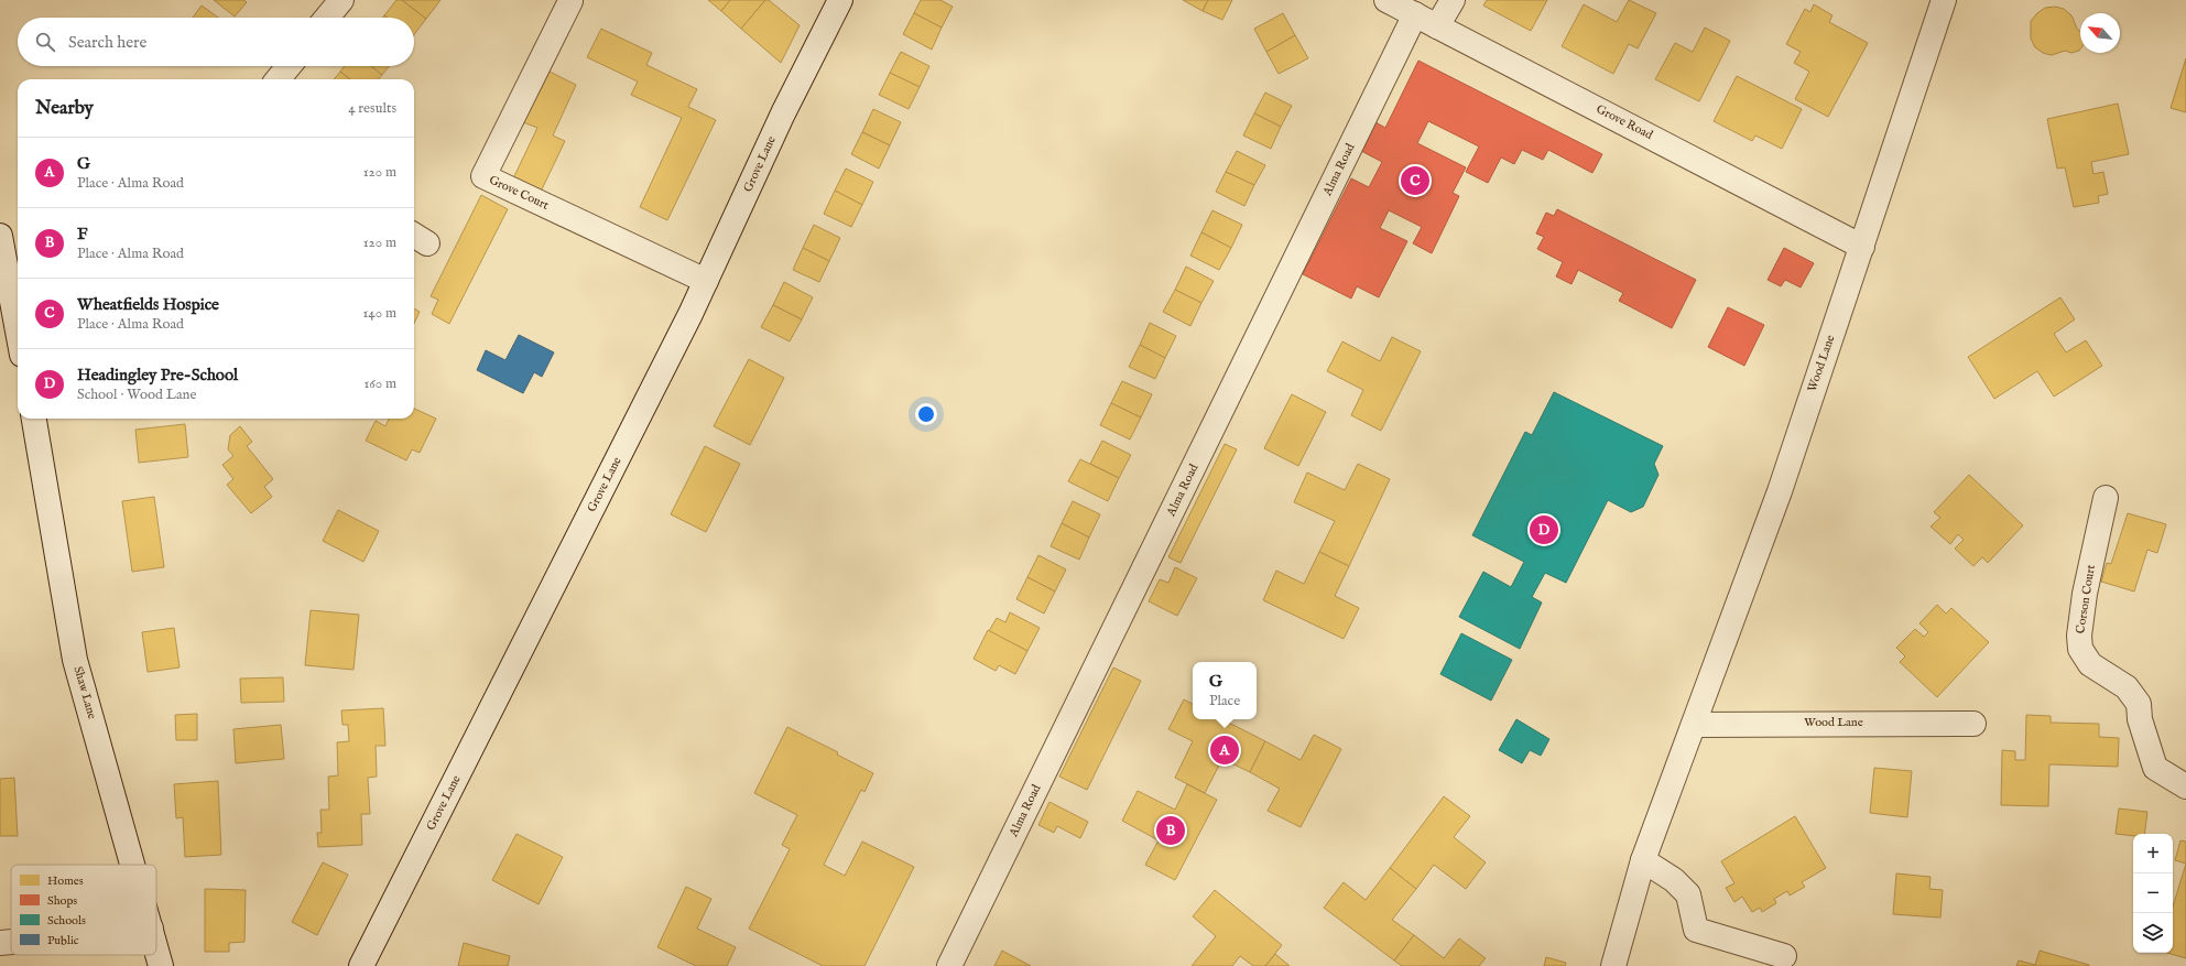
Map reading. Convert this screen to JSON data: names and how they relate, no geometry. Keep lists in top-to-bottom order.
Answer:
{
  "streets": {
    "street": [
      "Grove Road",
      "Grove Lane",
      "Alma Road",
      "Grove Court",
      "Wood Lane",
      "Corson Court",
      "Shaw Lane"
    ]
  },
  "crossings": [
    ["Grove Road", "Alma Road"],
    ["Grove Road", "Wood Lane"],
    ["Grove Lane", "Grove Court"]
  ],
  "legend": [
    "Homes",
    "Shops",
    "Schools",
    "Public"
  ],
  "north": "top left",
  "page": {
    "search": "Search here",
    "heading": ["Nearby", "4 results"],
    "list": [
      {
        "mark": "A",
        "name": "G",
        "note": "Place · Alma Road",
        "value": "120 m"
      },
      {
        "mark": "B",
        "name": "F",
        "note": "Place · Alma Road",
        "value": "120 m"
      },
      {
        "mark": "C",
        "name": "Wheatfields Hospice",
        "note": "Place · Alma Road",
        "value": "140 m"
      },
      {
        "mark": "D",
        "name": "Headingley Pre-School",
        "note": "School · Wood Lane",
        "value": "160 m"
      }
    ],
    "pins": [
      "C",
      "D",
      "A",
      "B"
    ],
    "popup": ["G", "Place"],
    "map_buttons": ["+", "−"]
  }
}
